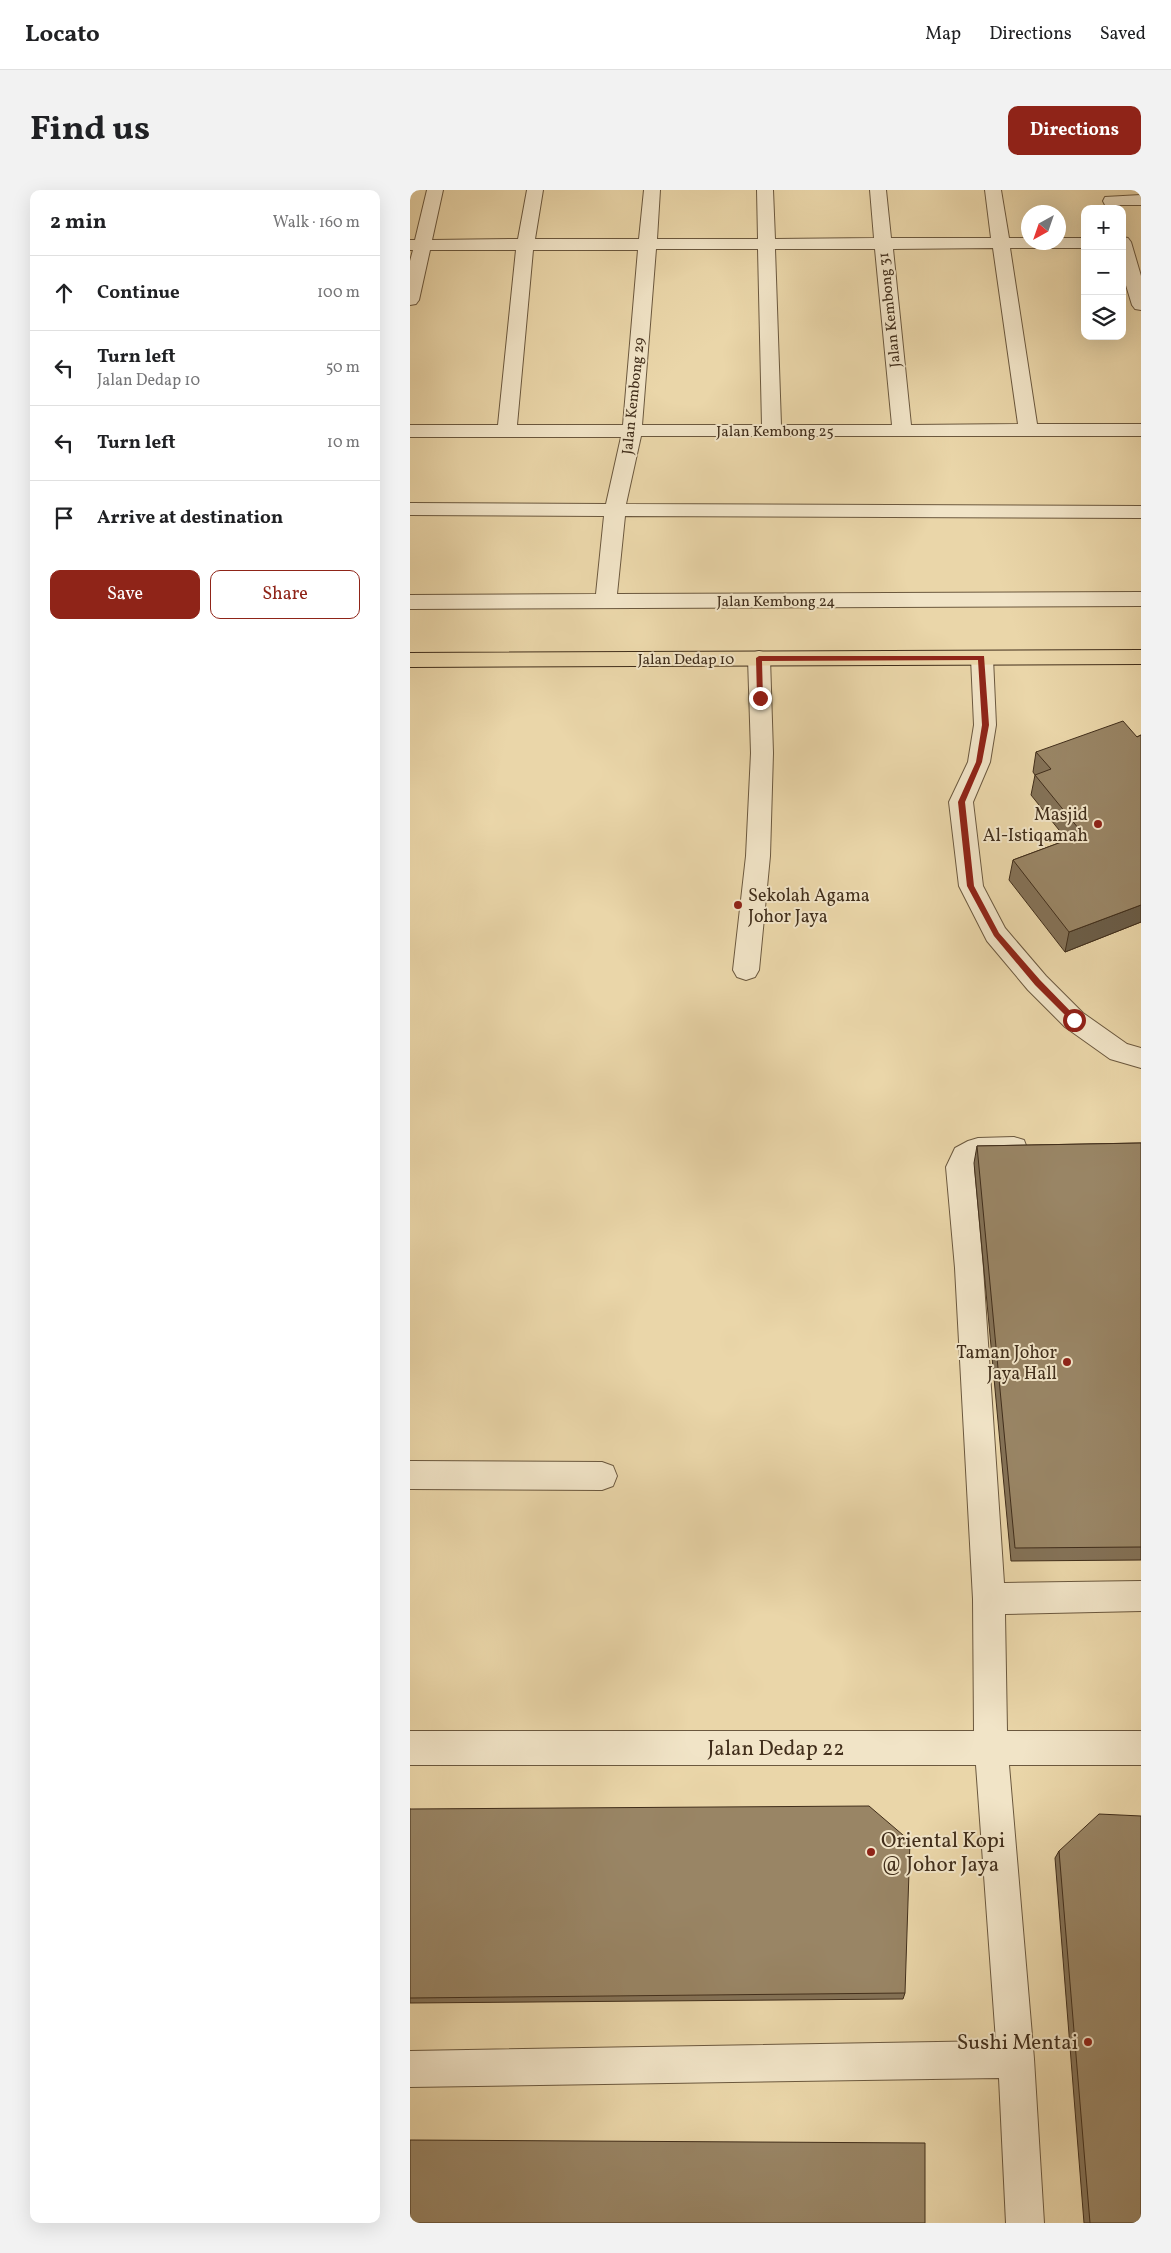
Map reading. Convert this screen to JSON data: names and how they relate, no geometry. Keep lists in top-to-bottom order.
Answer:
{
  "streets": {
    "main road": ["Jalan Dedap 10"],
    "street": [
      "Jalan Kembong 31",
      "Jalan Kembong 29",
      "Jalan Kembong 25",
      "Jalan Kembong 24",
      "Jalan Dedap 22"
    ]
  },
  "crossings": [
    ["Jalan Kembong 31", "Jalan Kembong 25"],
    ["Jalan Kembong 29", "Jalan Kembong 25"],
    ["Jalan Kembong 29", "Jalan Kembong 24"]
  ],
  "places": [
    "Masjid Al-Istiqamah",
    "Sekolah Agama Johor Jaya",
    "Taman Johor Jaya Hall",
    "Oriental Kopi @ Johor Jaya",
    "Sushi Mentai"
  ],
  "north": "bottom left",
  "page": {
    "header": "Locato",
    "nav": ["Map", "Directions", "Saved"],
    "title": "Find us",
    "buttons": [
      "Directions",
      ["Save", "Share"]
    ],
    "heading": ["2 min", "Walk · 160 m"],
    "map_buttons": ["+", "−"],
    "list": [
      ["Continue", "100 m"],
      ["Turn left", "Jalan Dedap 10", "50 m"],
      ["Turn left", "10 m"],
      "Arrive at destination"
    ]
  }
}
